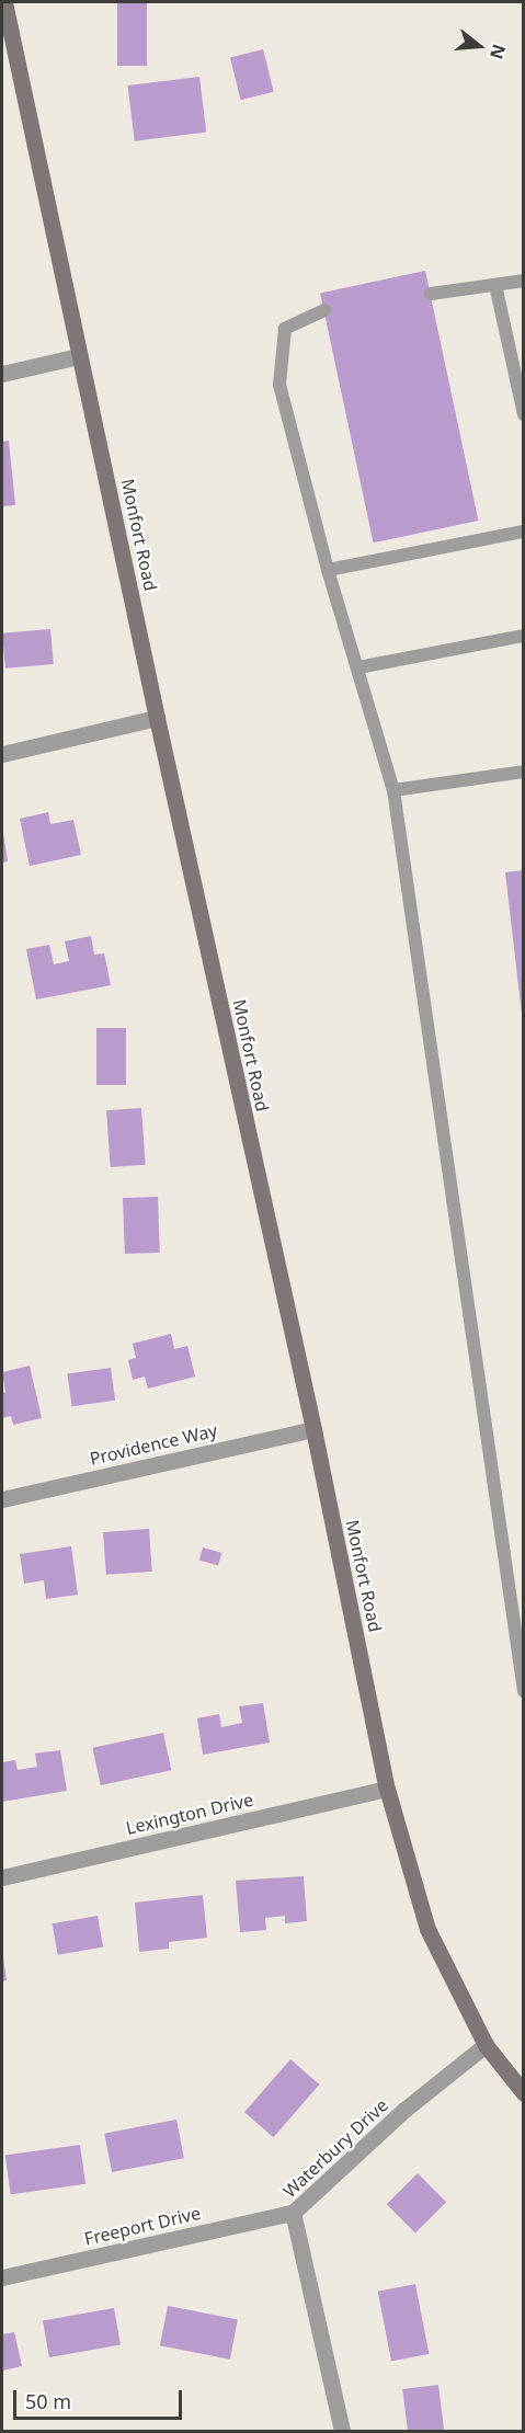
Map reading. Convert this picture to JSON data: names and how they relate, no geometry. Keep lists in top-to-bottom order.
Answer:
{
  "streets": {
    "street": [
      "Monfort Road",
      "Providence Way",
      "Lexington Drive",
      "Waterbury Drive",
      "Freeport Drive"
    ]
  },
  "crossings": [
    ["Monfort Road", "Providence Way"],
    ["Monfort Road", "Lexington Drive"],
    ["Monfort Road", "Waterbury Drive"],
    ["Waterbury Drive", "Freeport Drive"]
  ],
  "scale_bar": "50 m",
  "north": "right"
}
